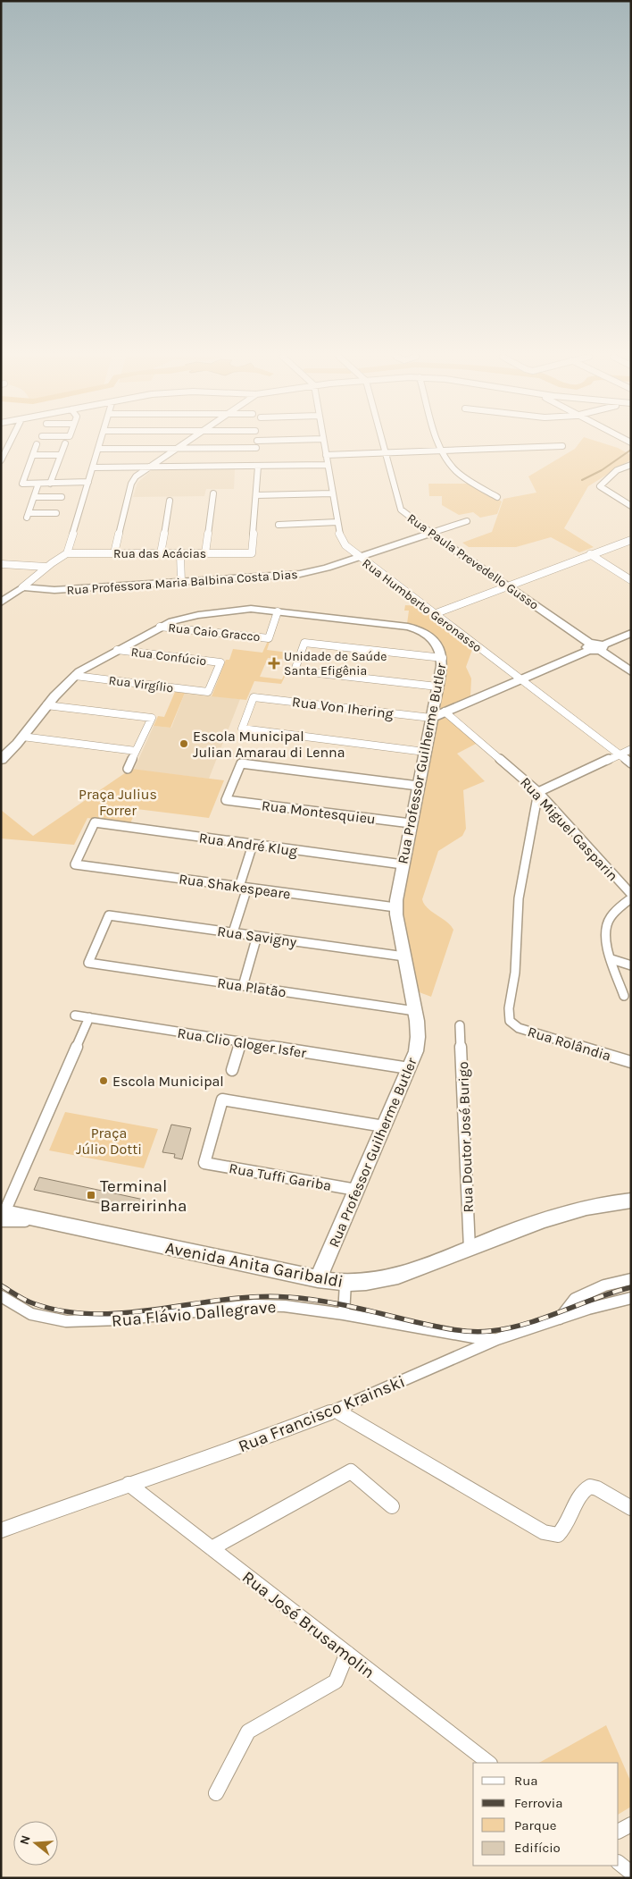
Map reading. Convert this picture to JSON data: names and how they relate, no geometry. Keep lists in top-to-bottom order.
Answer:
{
  "streets": {
    "main road": [
      "Rua Paula Prevedello Gusso",
      "Rua Professora Maria Balbina Costa Dias",
      "Rua Professor Guilherme Butler",
      "Avenida Anita Garibaldi"
    ],
    "street": [
      "Rua das Acácias",
      "Rua Humberto Geronasso",
      "Rua Caio Gracco",
      "Rua Confúcio",
      "Rua Virgílio",
      "Rua Von Ihering",
      "Rua Montesquieu",
      "Rua Miguel Gasparin",
      "Rua André Klug",
      "Rua Shakespeare",
      "Rua Savigny",
      "Rua Platão",
      "Rua Clio Gloger Isfer",
      "Rua Rolândia",
      "Rua Doutor José Burigo",
      "Rua Tuffi Gariba",
      "Rua Flávio Dallegrave",
      "Rua Francisco Krainski",
      "Rua José Brusamolin"
    ]
  },
  "crossings": [
    ["Rua Paula Prevedello Gusso", "Rua Professora Maria Balbina Costa Dias"],
    ["Rua Professora Maria Balbina Costa Dias", "Rua Humberto Geronasso"],
    ["Rua Caio Gracco", "Rua Professor Guilherme Butler"],
    ["Rua Confúcio", "Rua Virgílio"],
    ["Rua Confúcio", "Rua Professor Guilherme Butler"],
    ["Rua Virgílio", "Rua Professor Guilherme Butler"],
    ["Rua Von Ihering", "Rua Professor Guilherme Butler"],
    ["Rua Professor Guilherme Butler", "Rua Montesquieu"],
    ["Rua Professor Guilherme Butler", "Rua André Klug"],
    ["Rua Professor Guilherme Butler", "Rua Shakespeare"],
    ["Rua Professor Guilherme Butler", "Rua Savigny"],
    ["Rua Professor Guilherme Butler", "Rua Platão"],
    ["Rua Professor Guilherme Butler", "Rua Clio Gloger Isfer"],
    ["Rua Professor Guilherme Butler", "Rua Tuffi Gariba"],
    ["Rua Professor Guilherme Butler", "Avenida Anita Garibaldi"],
    ["Rua Miguel Gasparin", "Rua Rolândia"],
    ["Rua André Klug", "Rua Shakespeare"],
    ["Rua Savigny", "Rua Platão"],
    ["Rua Doutor José Burigo", "Avenida Anita Garibaldi"],
    ["Rua Flávio Dallegrave", "Rua Francisco Krainski"],
    ["Rua Francisco Krainski", "Rua José Brusamolin"]
  ],
  "parks": ["Praça Julius Forrer", "Praça Júlio Dotti"],
  "places": {
    "health": ["Unidade de Saúde Santa Efigênia"],
    "other": ["Escola Municipal Julian Amarau di Lenna", "Escola Municipal"],
    "transit": ["Terminal Barreirinha"]
  },
  "legend": [
    "Rua",
    "Ferrovia",
    "Parque",
    "Edifício"
  ],
  "north": "left"
}
